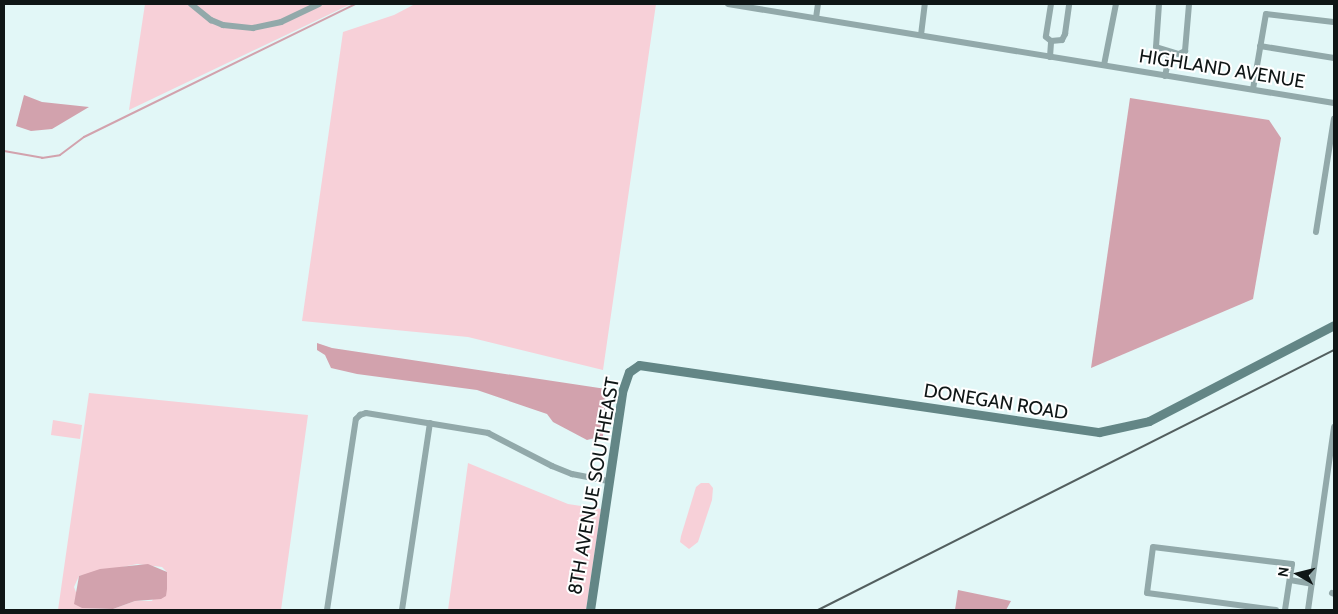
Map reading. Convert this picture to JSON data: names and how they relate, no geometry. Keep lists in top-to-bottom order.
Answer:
{
  "streets": {
    "street": ["HIGHLAND AVENUE", "DONEGAN ROAD", "8TH AVENUE SOUTHEAST"]
  },
  "crossings": [
    ["DONEGAN ROAD", "8TH AVENUE SOUTHEAST"]
  ],
  "north": "left"
}
